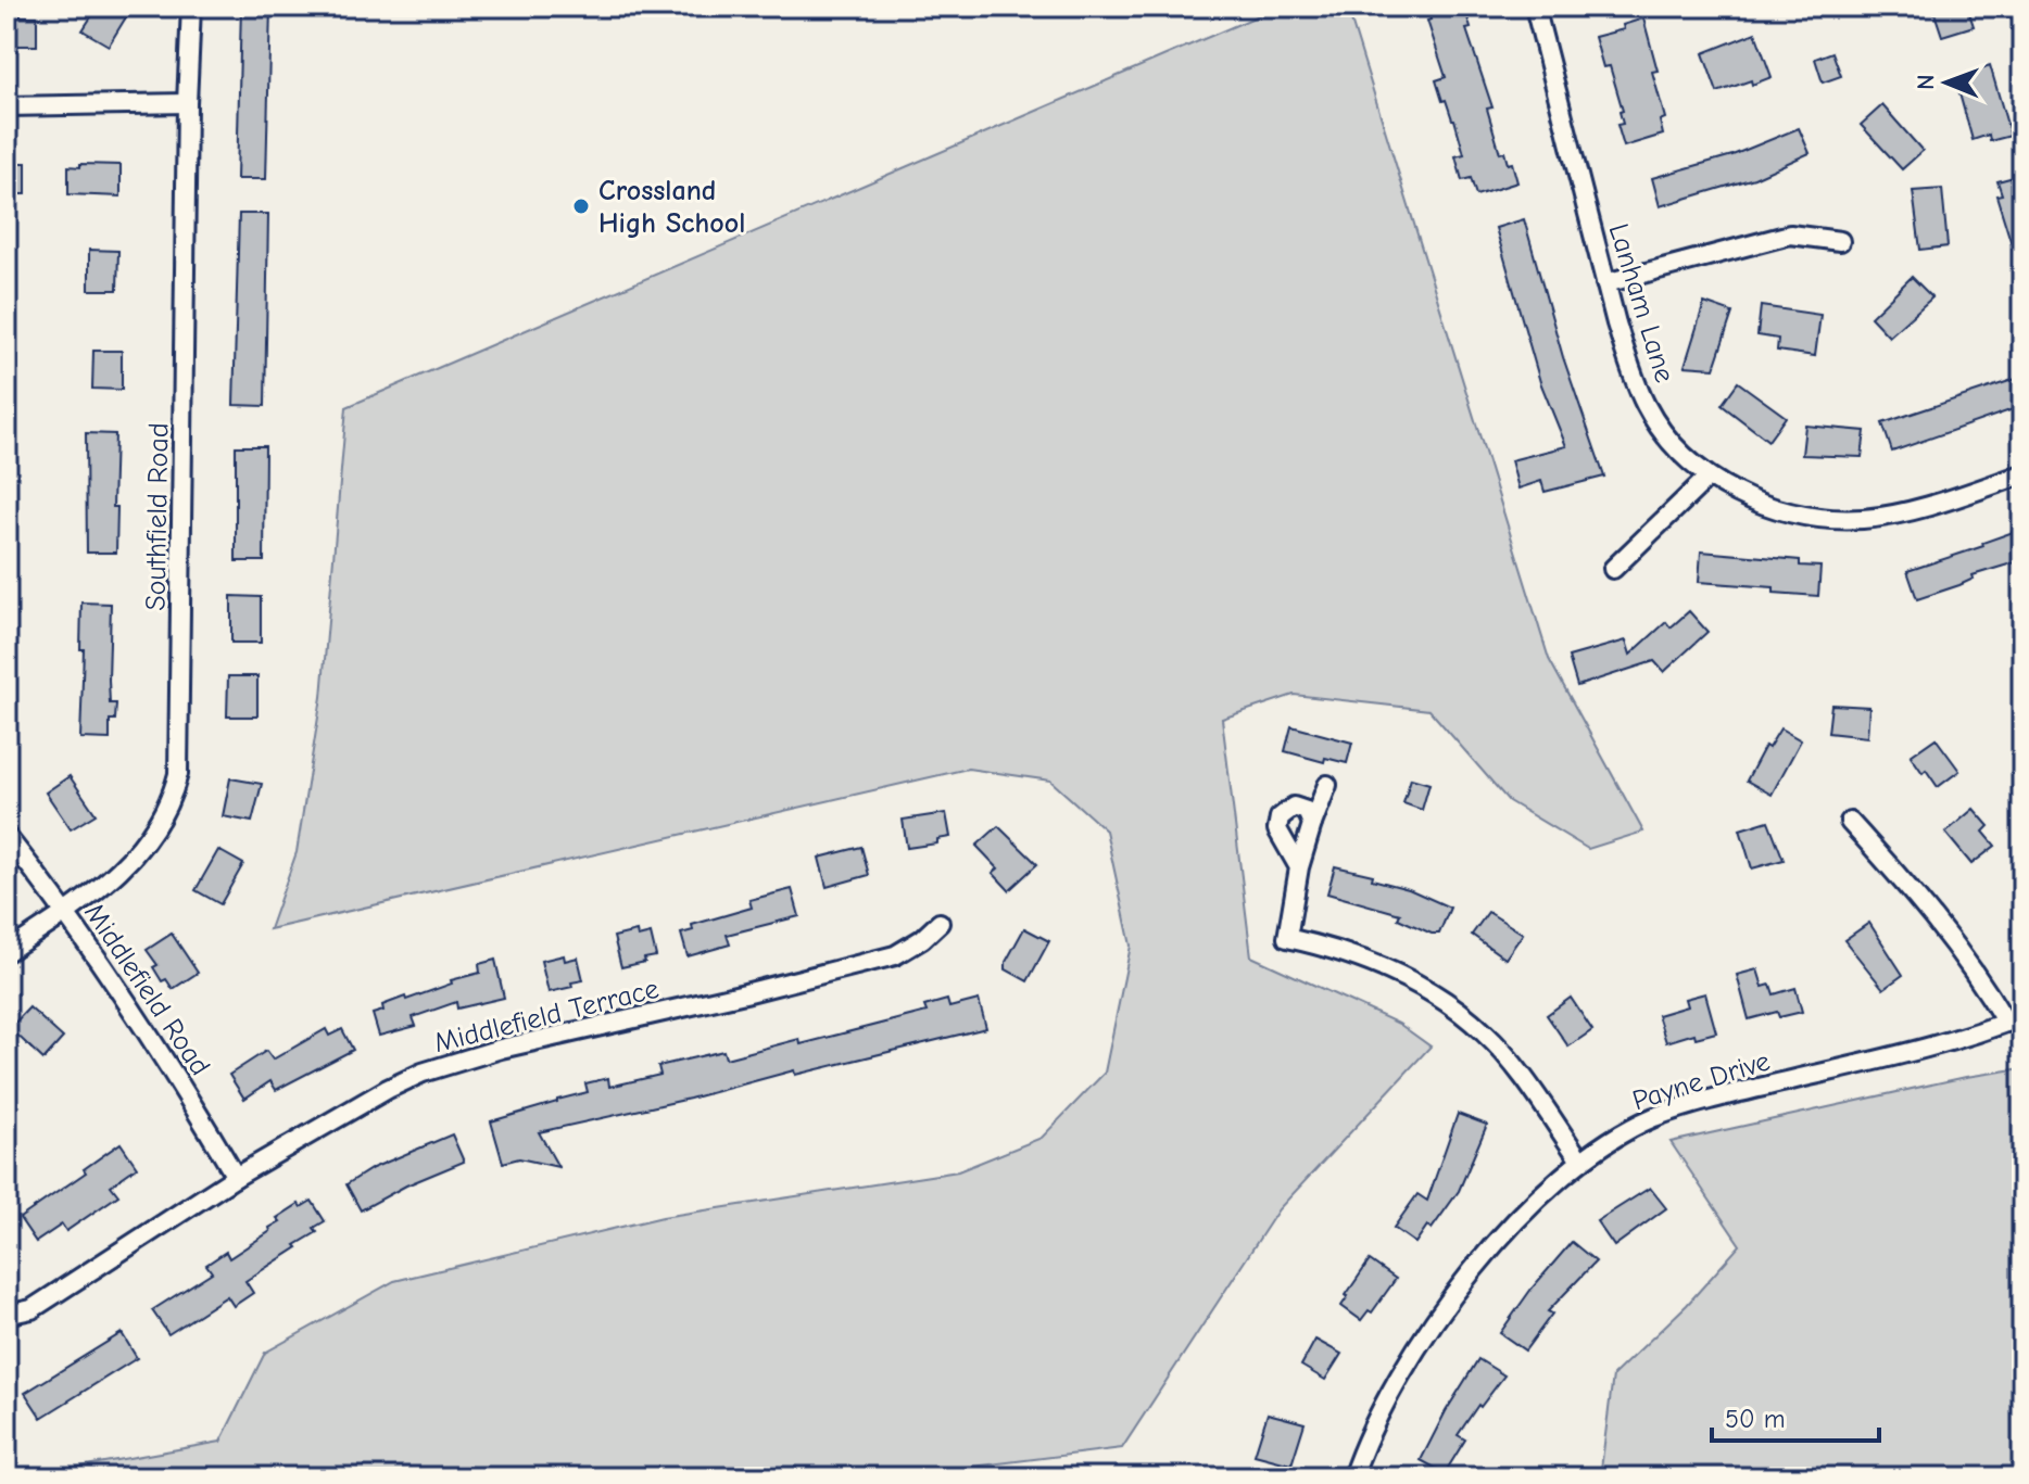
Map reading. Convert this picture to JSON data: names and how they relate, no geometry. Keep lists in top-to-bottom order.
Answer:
{
  "streets": {
    "street": [
      "Lanham Lane",
      "Southfield Road",
      "Middlefield Road",
      "Middlefield Terrace",
      "Payne Drive"
    ]
  },
  "crossings": [
    ["Southfield Road", "Middlefield Road"],
    ["Middlefield Road", "Middlefield Terrace"]
  ],
  "places": ["Crossland High School"],
  "scale_bar": "50 m",
  "north": "left"
}
